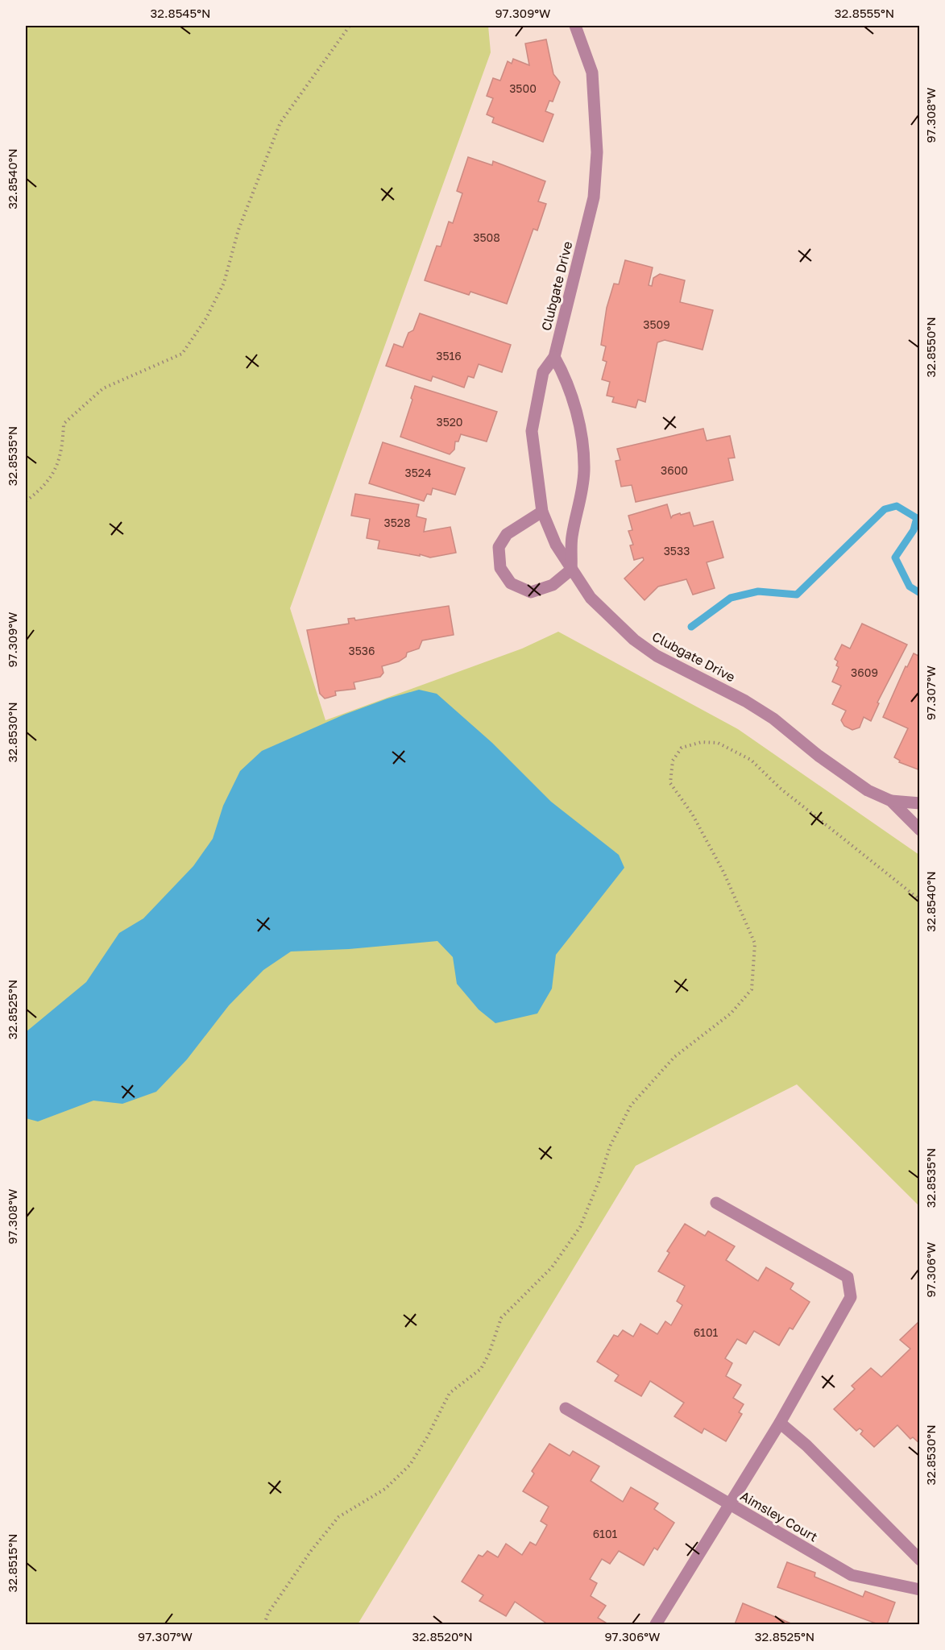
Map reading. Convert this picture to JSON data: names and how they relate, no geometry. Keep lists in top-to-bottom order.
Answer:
{
  "streets": {
    "street": ["Clubgate Drive", "Aimsley Court"]
  },
  "house_numbers": [
    "3500",
    "3508",
    "3509",
    "3516",
    "3520",
    "3600",
    "3524",
    "3528",
    "3533",
    "3536",
    "3609",
    "6101",
    "6101"
  ],
  "coordinates": [
    "32.8545°N",
    "97.309°W",
    "32.8555°N",
    "97.308°W",
    "32.8540°N",
    "32.8550°N",
    "32.8535°N",
    "97.307°W",
    "32.8530°N",
    "32.8525°N",
    "97.306°W",
    "32.8515°N",
    "32.8520°N"
  ]
}
